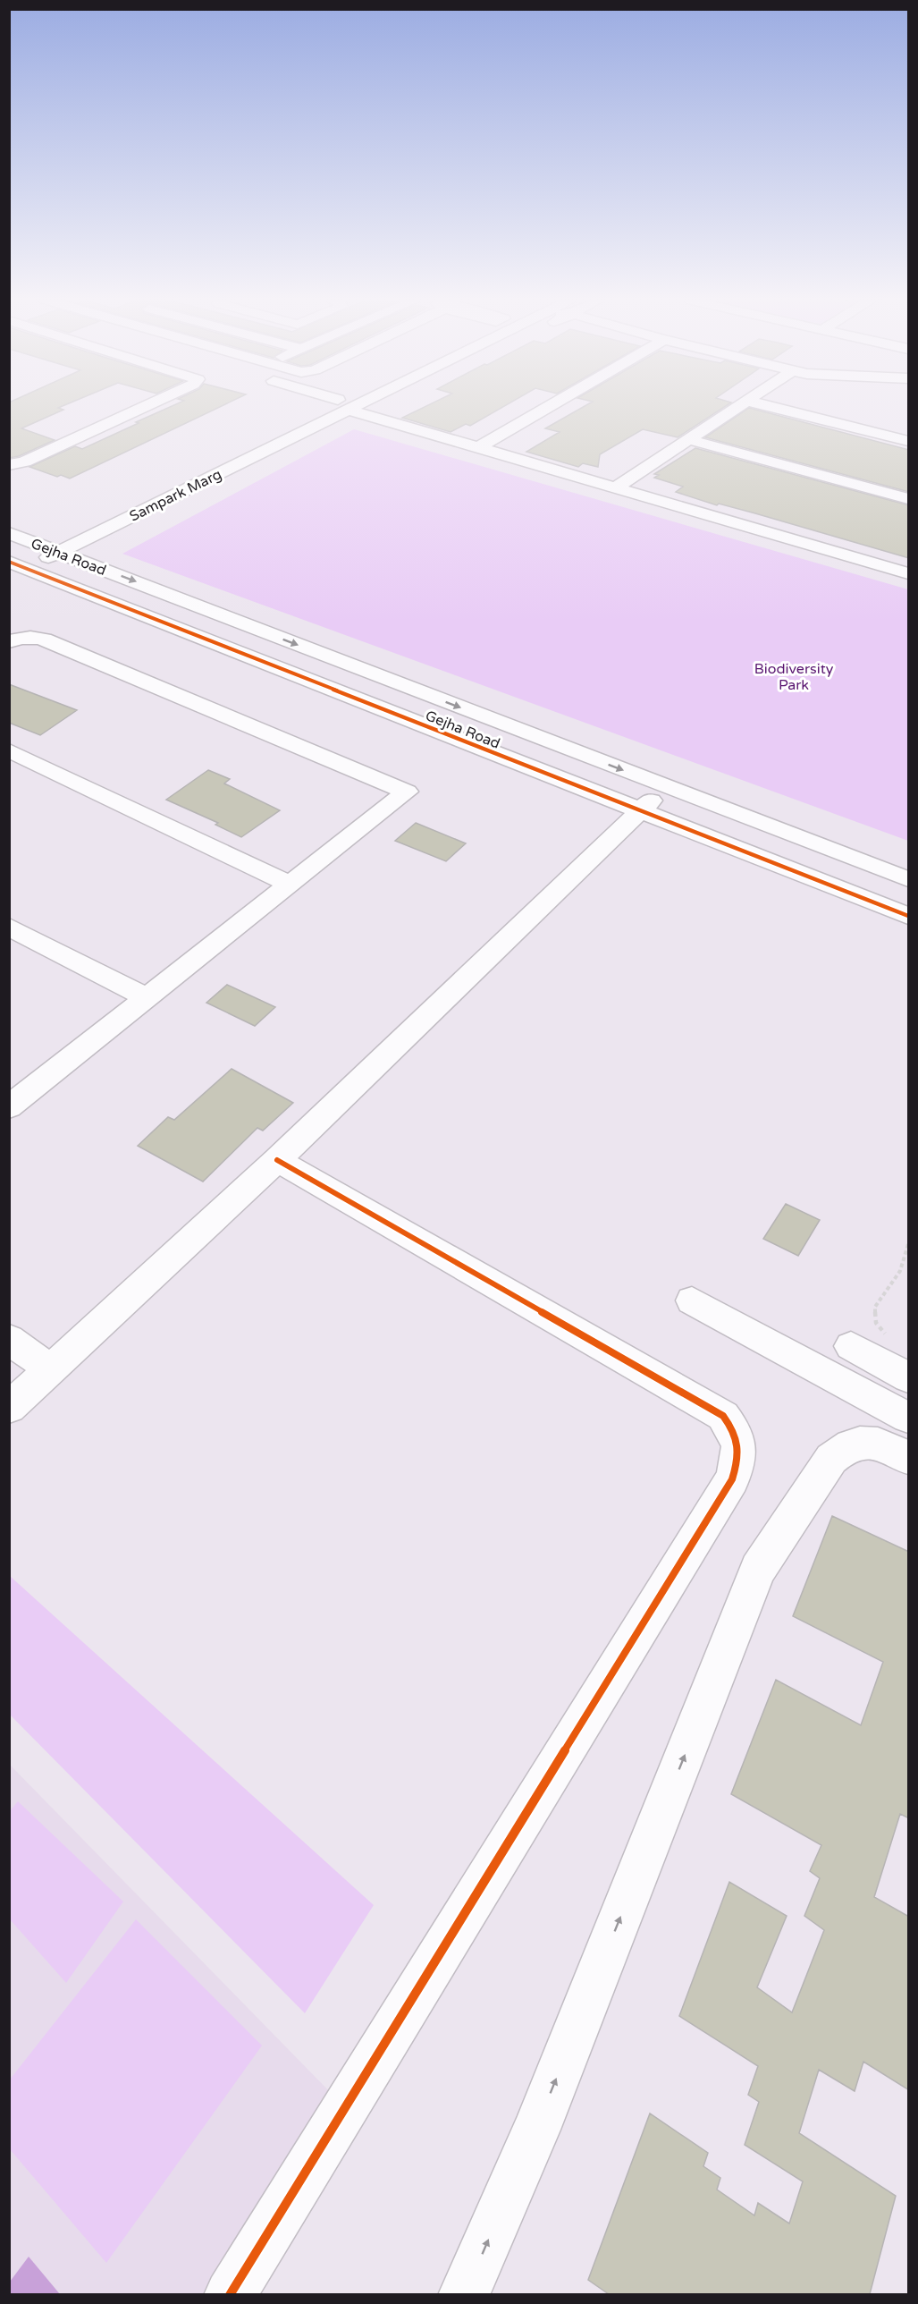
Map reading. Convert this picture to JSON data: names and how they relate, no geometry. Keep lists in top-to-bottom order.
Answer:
{
  "streets": {
    "street": ["Sampark Marg", "Gejha Road"]
  },
  "crossings": [
    ["Sampark Marg", "Gejha Road"]
  ],
  "parks": ["Biodiversity Park"]
}
